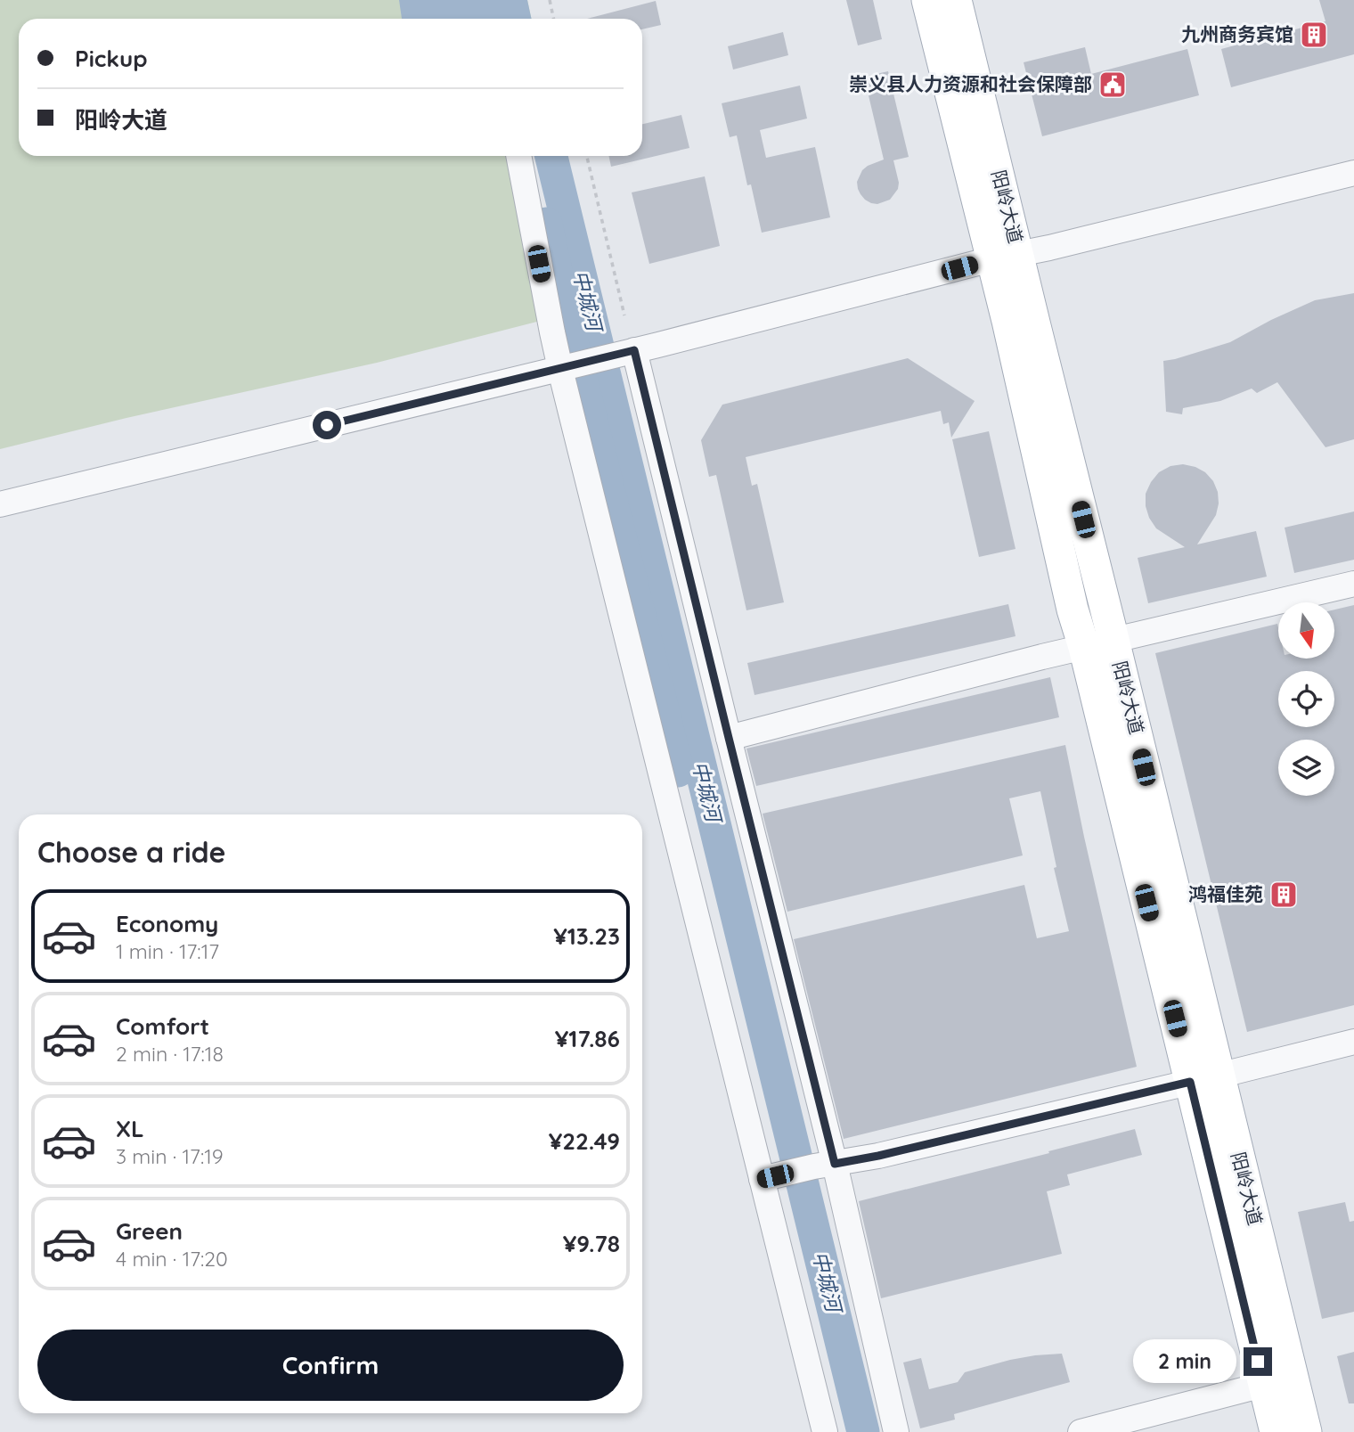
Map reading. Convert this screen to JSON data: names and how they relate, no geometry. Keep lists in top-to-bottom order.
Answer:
{
  "streets": {
    "main road": ["阳岭大道"]
  },
  "water": ["中城河"],
  "places": {
    "building": ["九州商务宾馆", "鸿福佳苑"],
    "public building": ["崇义县人力资源和社会保障部"]
  },
  "north": "bottom",
  "page": {
    "banner": ["Pickup", "阳岭大道"],
    "heading": "Choose a ride",
    "list": [
      {
        "name": "Economy",
        "note": "1 min · 17:17",
        "value": "¥13.23"
      },
      {
        "name": "Comfort",
        "note": "2 min · 17:18",
        "value": "¥17.86"
      },
      {
        "name": "XL",
        "note": "3 min · 17:19",
        "value": "¥22.49"
      },
      {
        "name": "Green",
        "note": "4 min · 17:20",
        "value": "¥9.78"
      }
    ],
    "buttons": "Confirm",
    "bubble": "2 min"
  }
}
